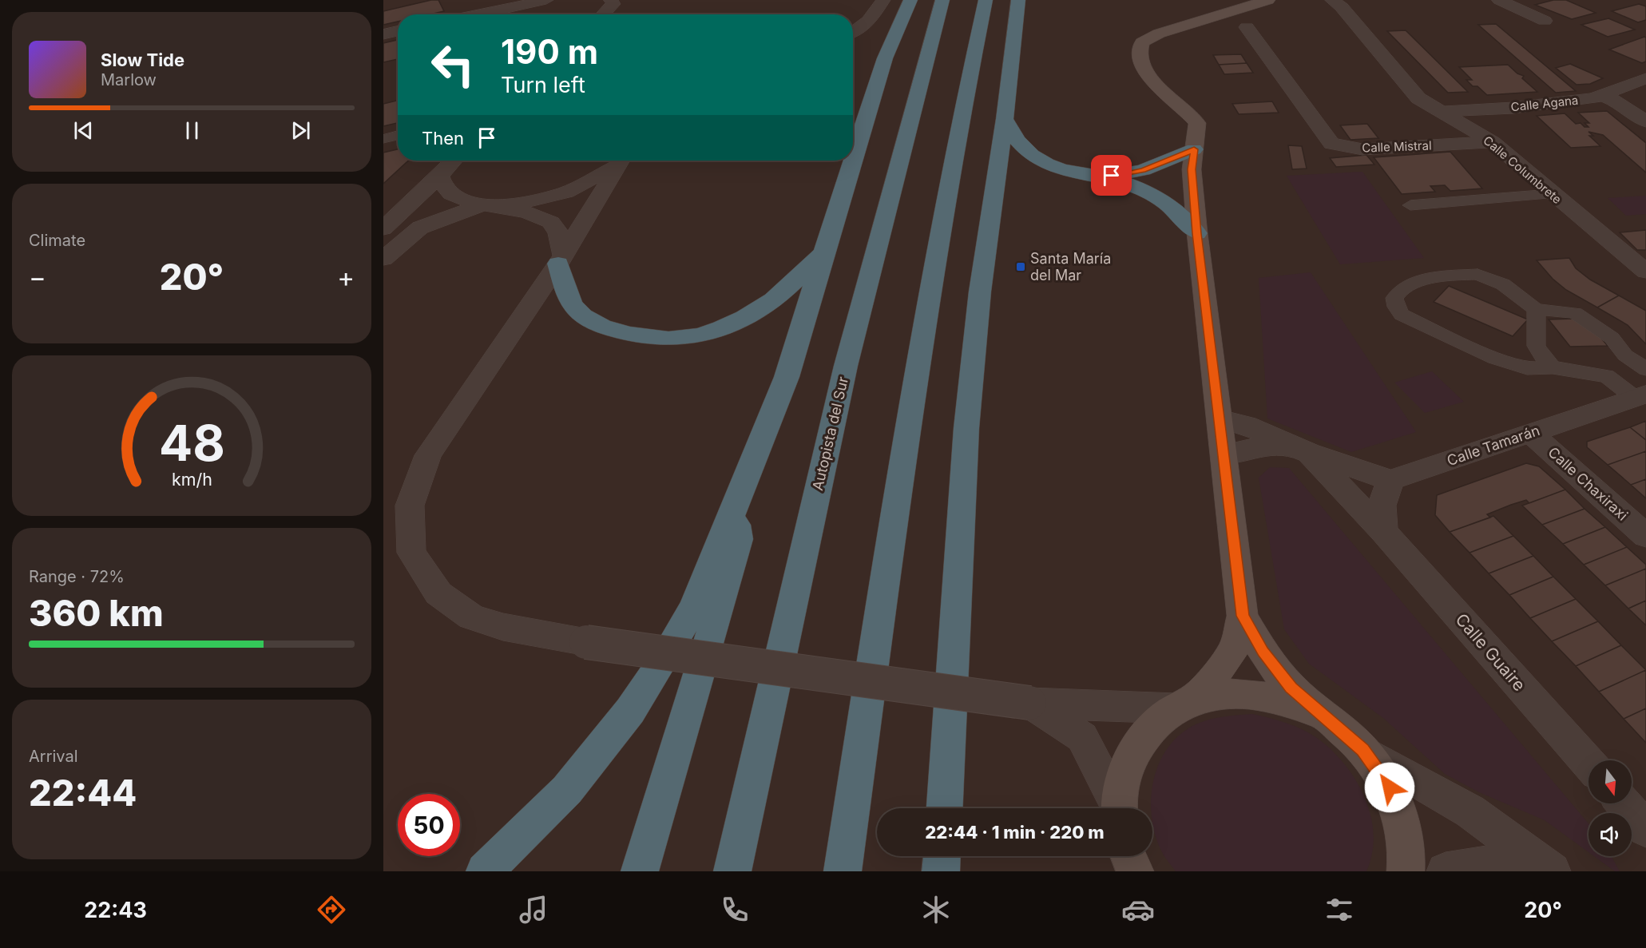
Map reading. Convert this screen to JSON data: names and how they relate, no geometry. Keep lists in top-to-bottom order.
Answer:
{
  "streets": {
    "highway": ["Autopista del Sur"],
    "street": [
      "Calle Agana",
      "Calle Mistral",
      "Calle Columbrete",
      "Calle Tamarán",
      "Calle Chaxiraxi",
      "Calle Guaire"
    ]
  },
  "crossings": [
    ["Calle Agana", "Calle Columbrete"],
    ["Calle Mistral", "Calle Columbrete"],
    ["Calle Tamarán", "Calle Chaxiraxi"]
  ],
  "places": {
    "transit": ["Santa María del Mar"]
  },
  "north": "bottom",
  "page": {
    "turn": ["190 m", "Turn left"],
    "song": ["Slow Tide", "Marlow"],
    "then": "Then",
    "tile": [
      "Climate",
      ["Range · 72%", "360 km"],
      ["Arrival", "22:44"]
    ],
    "heat": ["−", "20°", "+"],
    "limit": "50",
    "trip": "22:44 · 1 min · 220 m",
    "tabs": ["22:43", "20°"],
    "gauge": ["48", "km/h"]
  }
}
